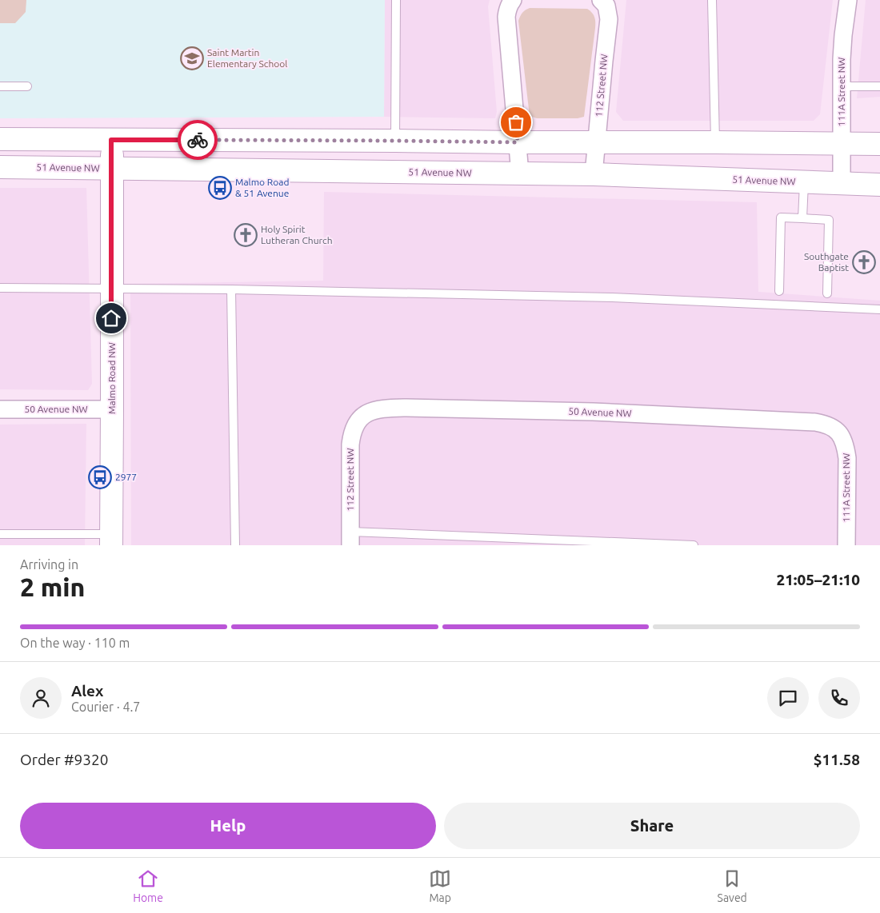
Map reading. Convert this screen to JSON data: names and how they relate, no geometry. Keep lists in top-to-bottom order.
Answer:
{
  "streets": {
    "main road": ["51 Avenue NW", "Malmo Road NW"],
    "street": ["112 Street NW", "111A Street NW", "50 Avenue NW"]
  },
  "crossings": [
    ["112 Street NW", "51 Avenue NW"],
    ["112 Street NW", "50 Avenue NW"],
    ["111A Street NW", "51 Avenue NW"],
    ["111A Street NW", "50 Avenue NW"],
    ["51 Avenue NW", "Malmo Road NW"],
    ["Malmo Road NW", "50 Avenue NW"]
  ],
  "places": {
    "school or university": ["Saint Martin Elementary School"],
    "bus stop": ["Malmo Road & 51 Avenue", "2977"],
    "church": ["Holy Spirit Lutheran Church", "Southgate Baptist"]
  },
  "page": {
    "heading": ["2 min", "Arriving in", "21:05–21:10"],
    "panel": [
      "Alex",
      "Courier · 4.7",
      "Order #9320",
      "$11.58"
    ],
    "bar": "On the way · 110 m",
    "buttons": ["Help", "Share"],
    "tabs": ["Home", "Map", "Saved"]
  }
}
